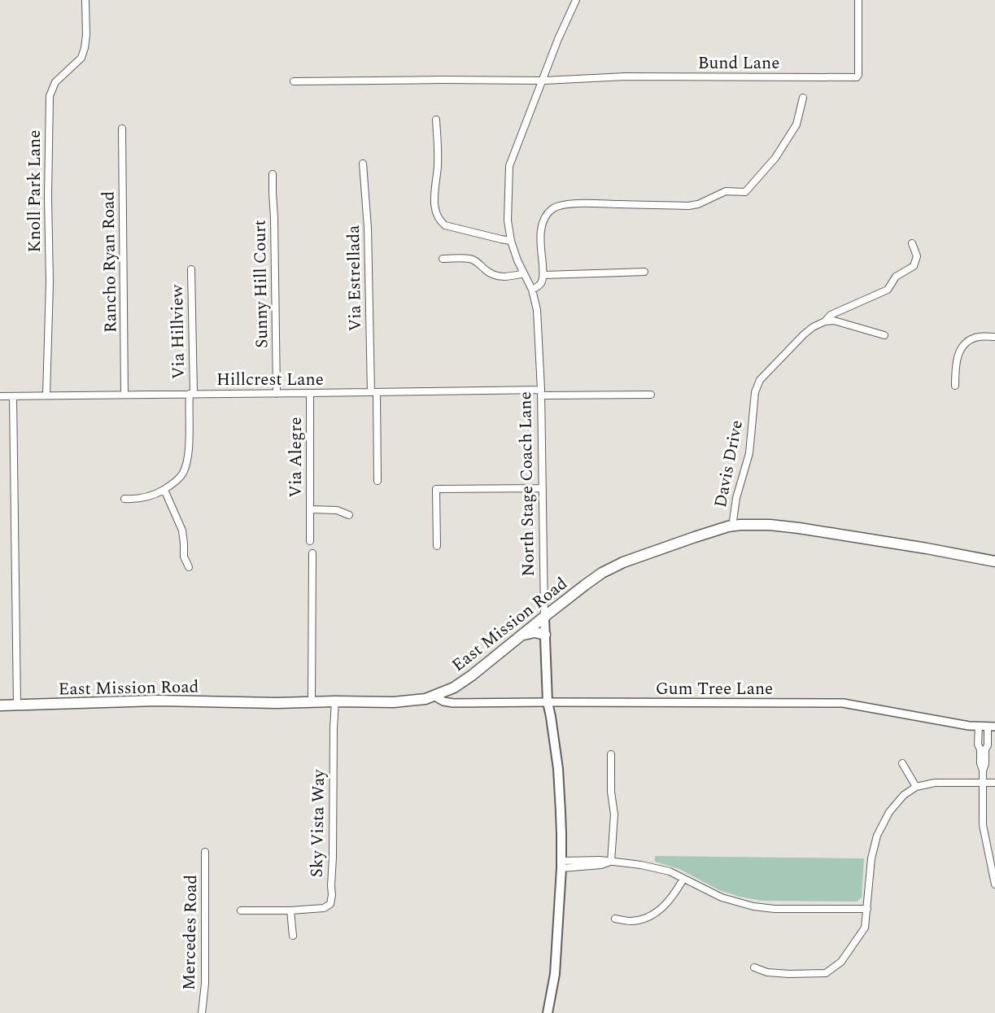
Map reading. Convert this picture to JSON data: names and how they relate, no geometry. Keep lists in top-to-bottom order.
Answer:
{
  "streets": {
    "main road": ["North Stage Coach Lane", "East Mission Road"],
    "street": [
      "Bund Lane",
      "Knoll Park Lane",
      "Rancho Ryan Road",
      "Via Estrellada",
      "Sunny Hill Court",
      "Via Hillview",
      "Hillcrest Lane",
      "Via Alegre",
      "Davis Drive",
      "Gum Tree Lane",
      "Sky Vista Way",
      "Mercedes Road"
    ]
  },
  "crossings": [
    ["Bund Lane", "North Stage Coach Lane"],
    ["Knoll Park Lane", "Hillcrest Lane"],
    ["Rancho Ryan Road", "Hillcrest Lane"],
    ["Via Estrellada", "Hillcrest Lane"],
    ["Sunny Hill Court", "Hillcrest Lane"],
    ["Via Hillview", "Hillcrest Lane"],
    ["Hillcrest Lane", "Via Alegre"],
    ["Hillcrest Lane", "North Stage Coach Lane"],
    ["Davis Drive", "East Mission Road"],
    ["North Stage Coach Lane", "East Mission Road"],
    ["North Stage Coach Lane", "Gum Tree Lane"],
    ["East Mission Road", "Gum Tree Lane"],
    ["East Mission Road", "Sky Vista Way"]
  ]
}
